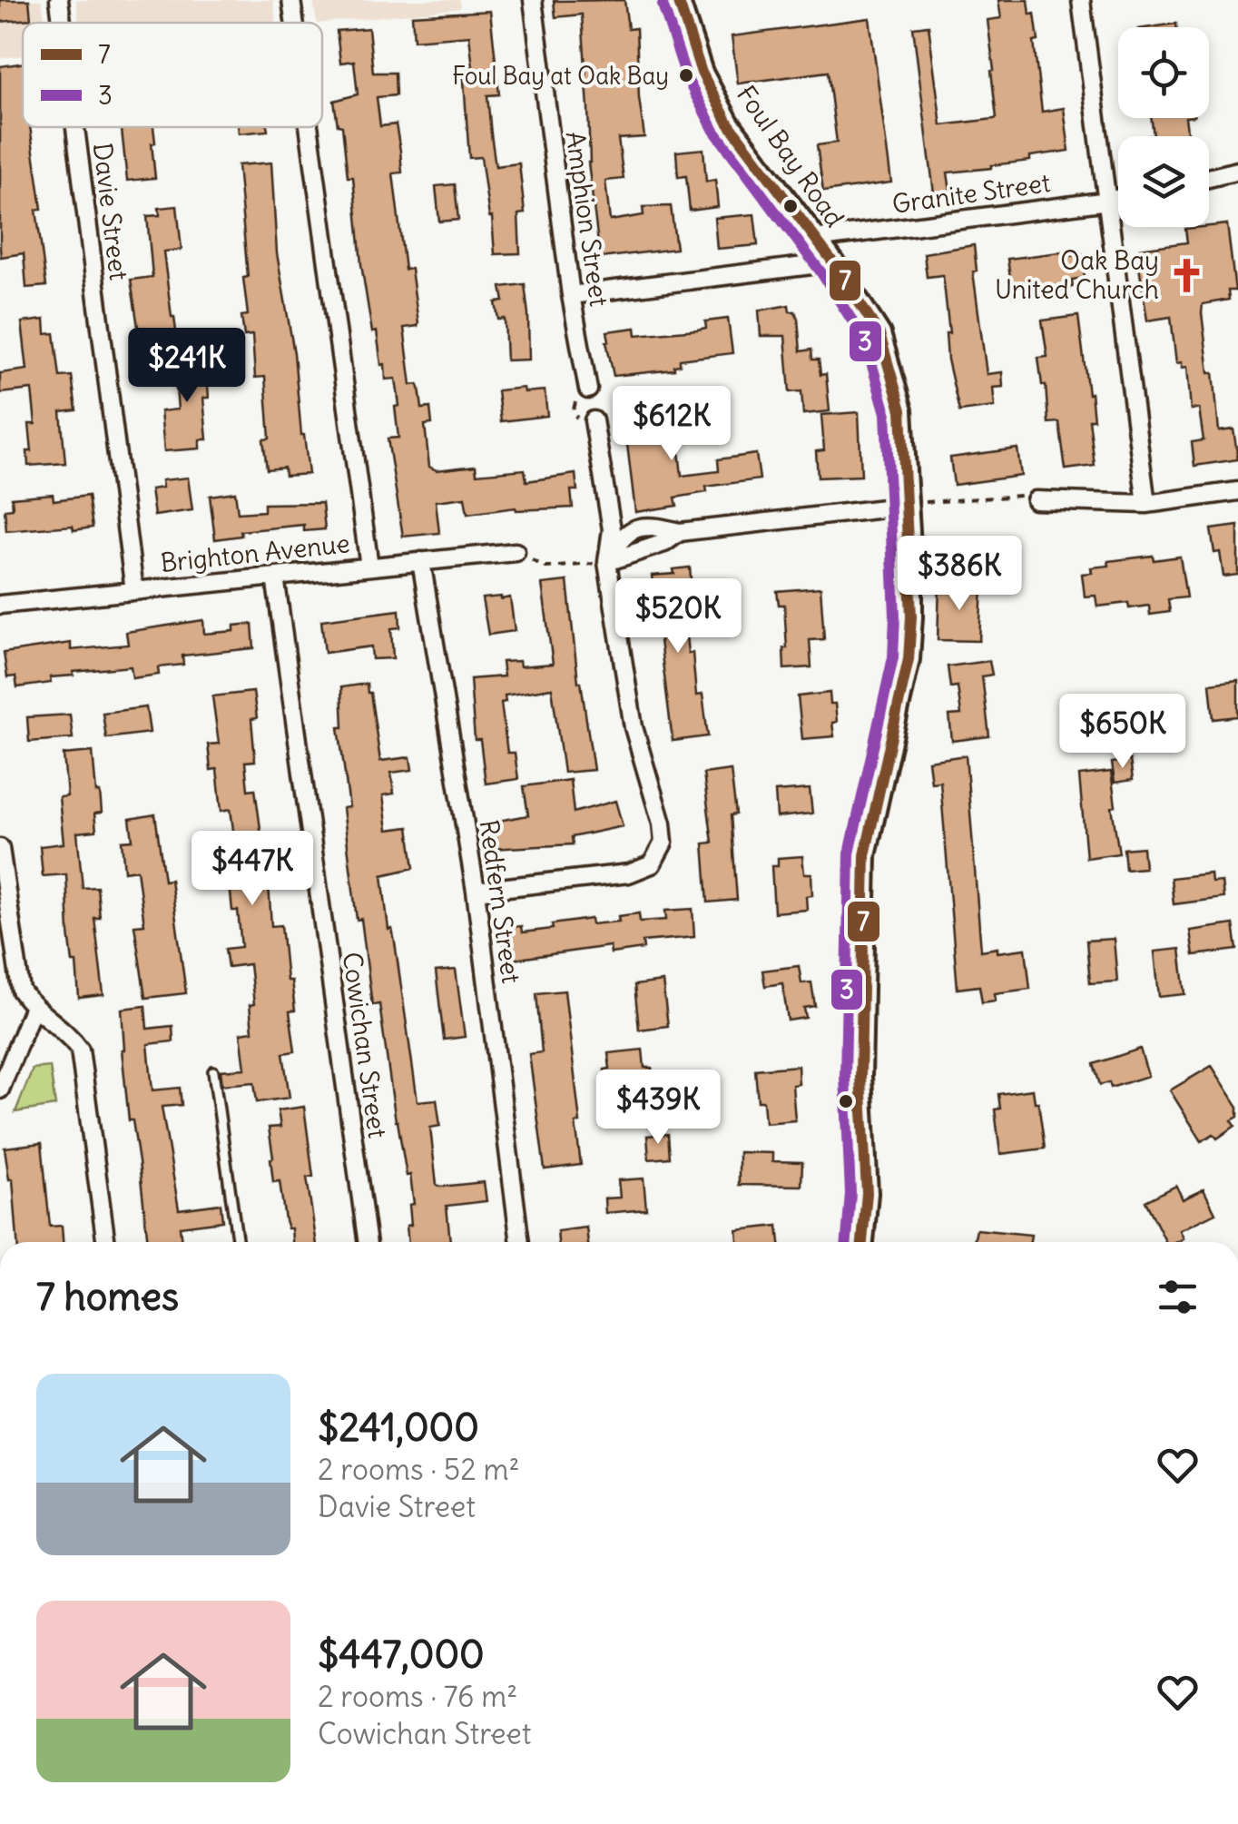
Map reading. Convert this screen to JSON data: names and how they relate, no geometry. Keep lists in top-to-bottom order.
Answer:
{
  "streets": {
    "street": [
      "Foul Bay Road",
      "Granite Street",
      "Davie Street",
      "Amphion Street",
      "Brighton Avenue",
      "Redfern Street",
      "Cowichan Street"
    ]
  },
  "crossings": [
    ["Foul Bay Road", "Granite Street"],
    ["Davie Street", "Brighton Avenue"],
    ["Brighton Avenue", "Redfern Street"],
    ["Brighton Avenue", "Cowichan Street"]
  ],
  "places": {
    "other": ["Foul Bay at Oak Bay"],
    "church": ["Oak Bay United Church"]
  },
  "lines": ["transit line 7", "transit line 3"],
  "legend": ["7", "3"],
  "page": {
    "price": [
      "$241K",
      "$612K",
      "$386K",
      "$520K",
      "$650K",
      "$447K",
      "$439K"
    ],
    "heading": "7 homes",
    "list": [
      {
        "name": "$241,000",
        "note": "2 rooms · 52 m² · Davie Street"
      },
      {
        "name": "$447,000",
        "note": "2 rooms · 76 m² · Cowichan Street"
      }
    ]
  }
}
